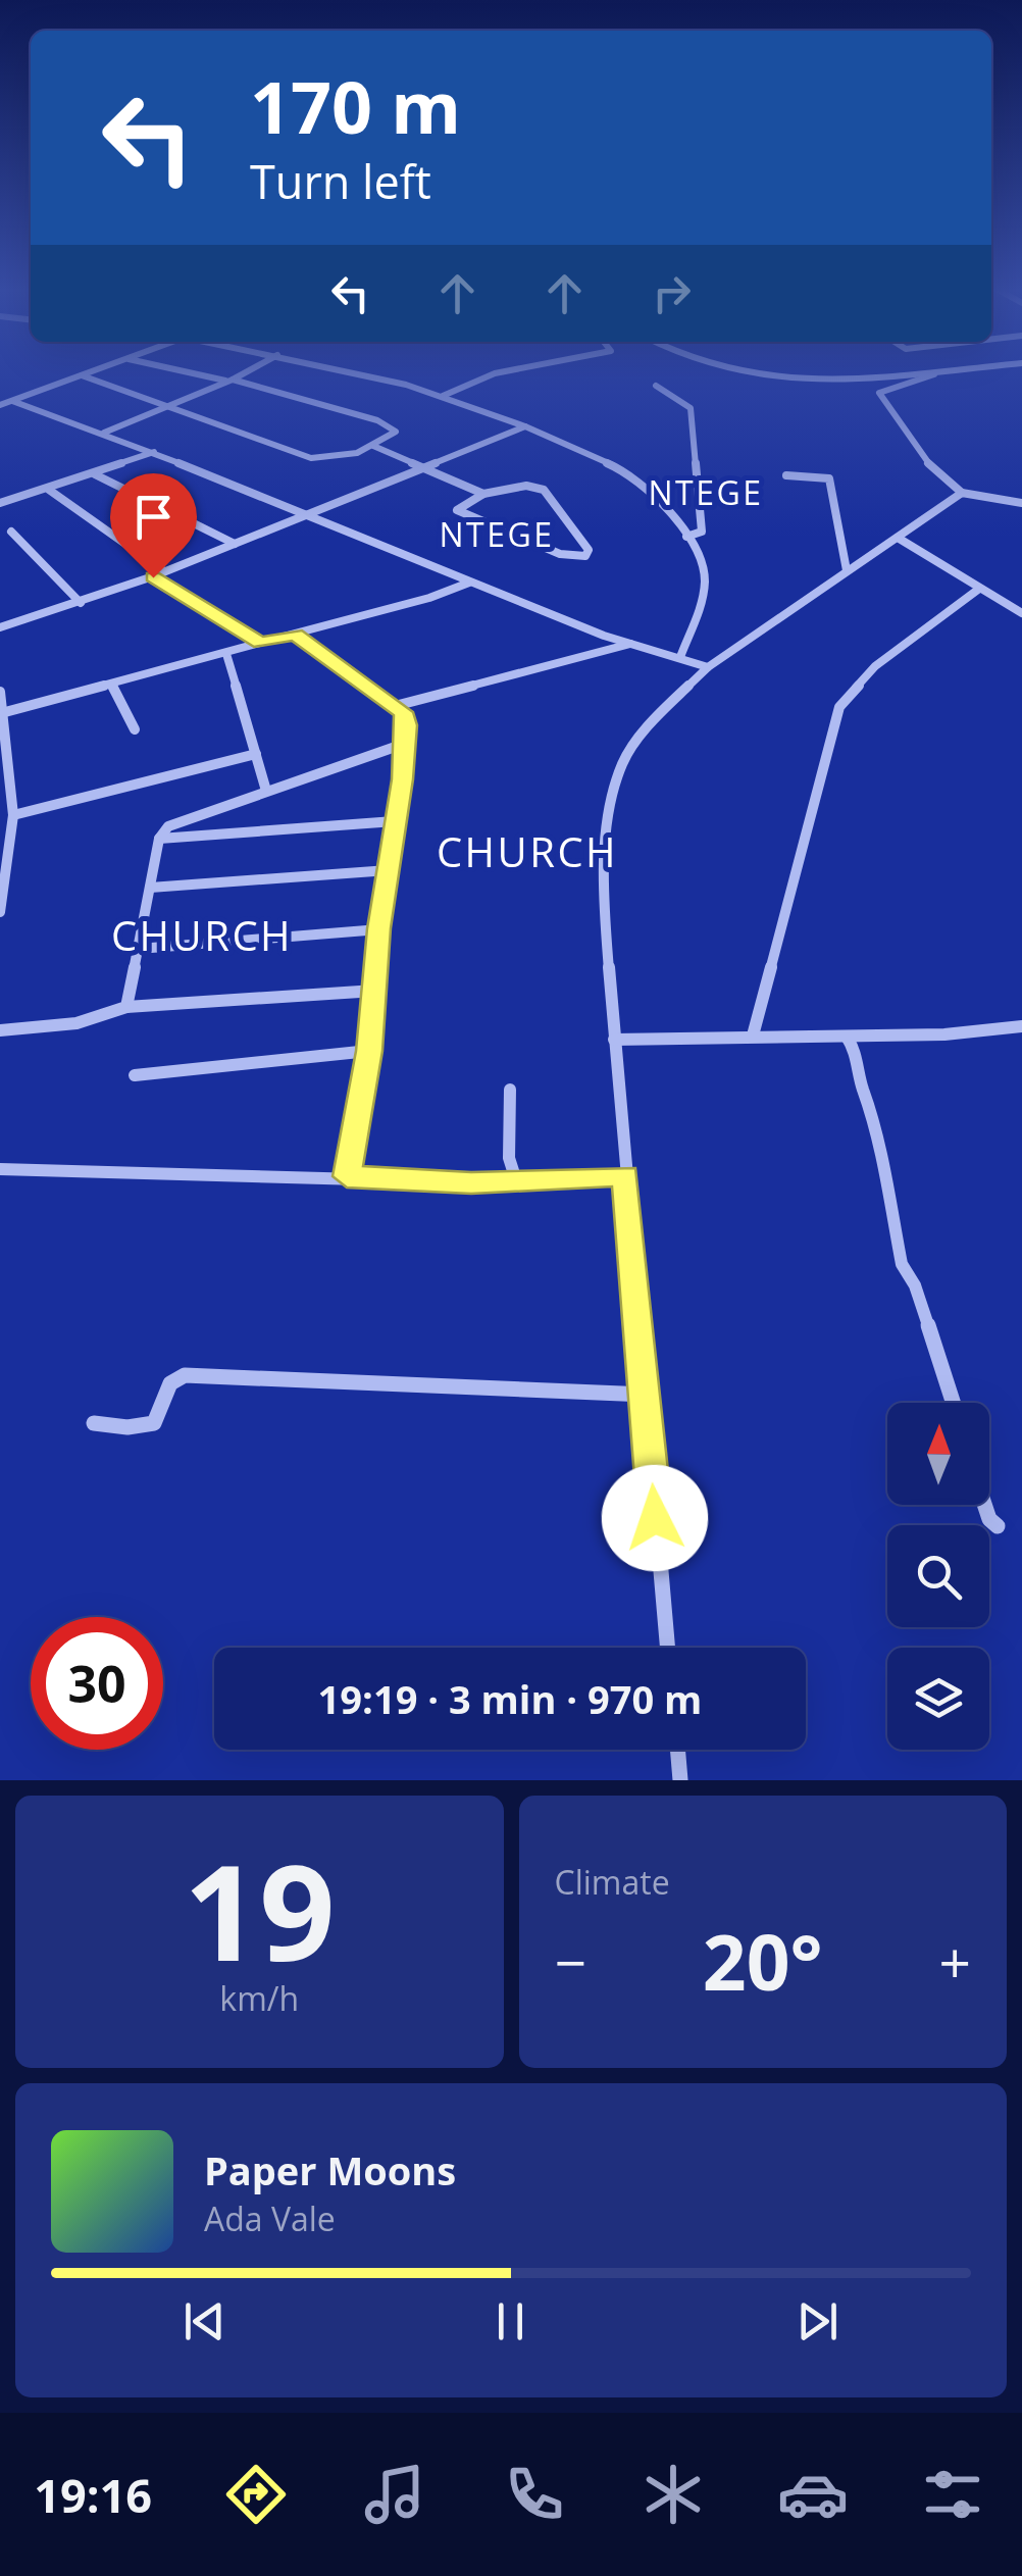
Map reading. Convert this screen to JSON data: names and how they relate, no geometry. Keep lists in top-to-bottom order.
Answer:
{
  "districts": [
    "NTEGE",
    "NTEGE",
    "CHURCH",
    "CHURCH"
  ],
  "north": "top",
  "page": {
    "turn": ["170 m", "Turn left"],
    "limit": "30",
    "trip": "19:19 · 3 min · 970 m",
    "tile": [
      ["19", "km/h"],
      "Climate"
    ],
    "heat": ["−", "20°", "+"],
    "song": ["Paper Moons", "Ada Vale"],
    "tabs": "19:16"
  }
}
